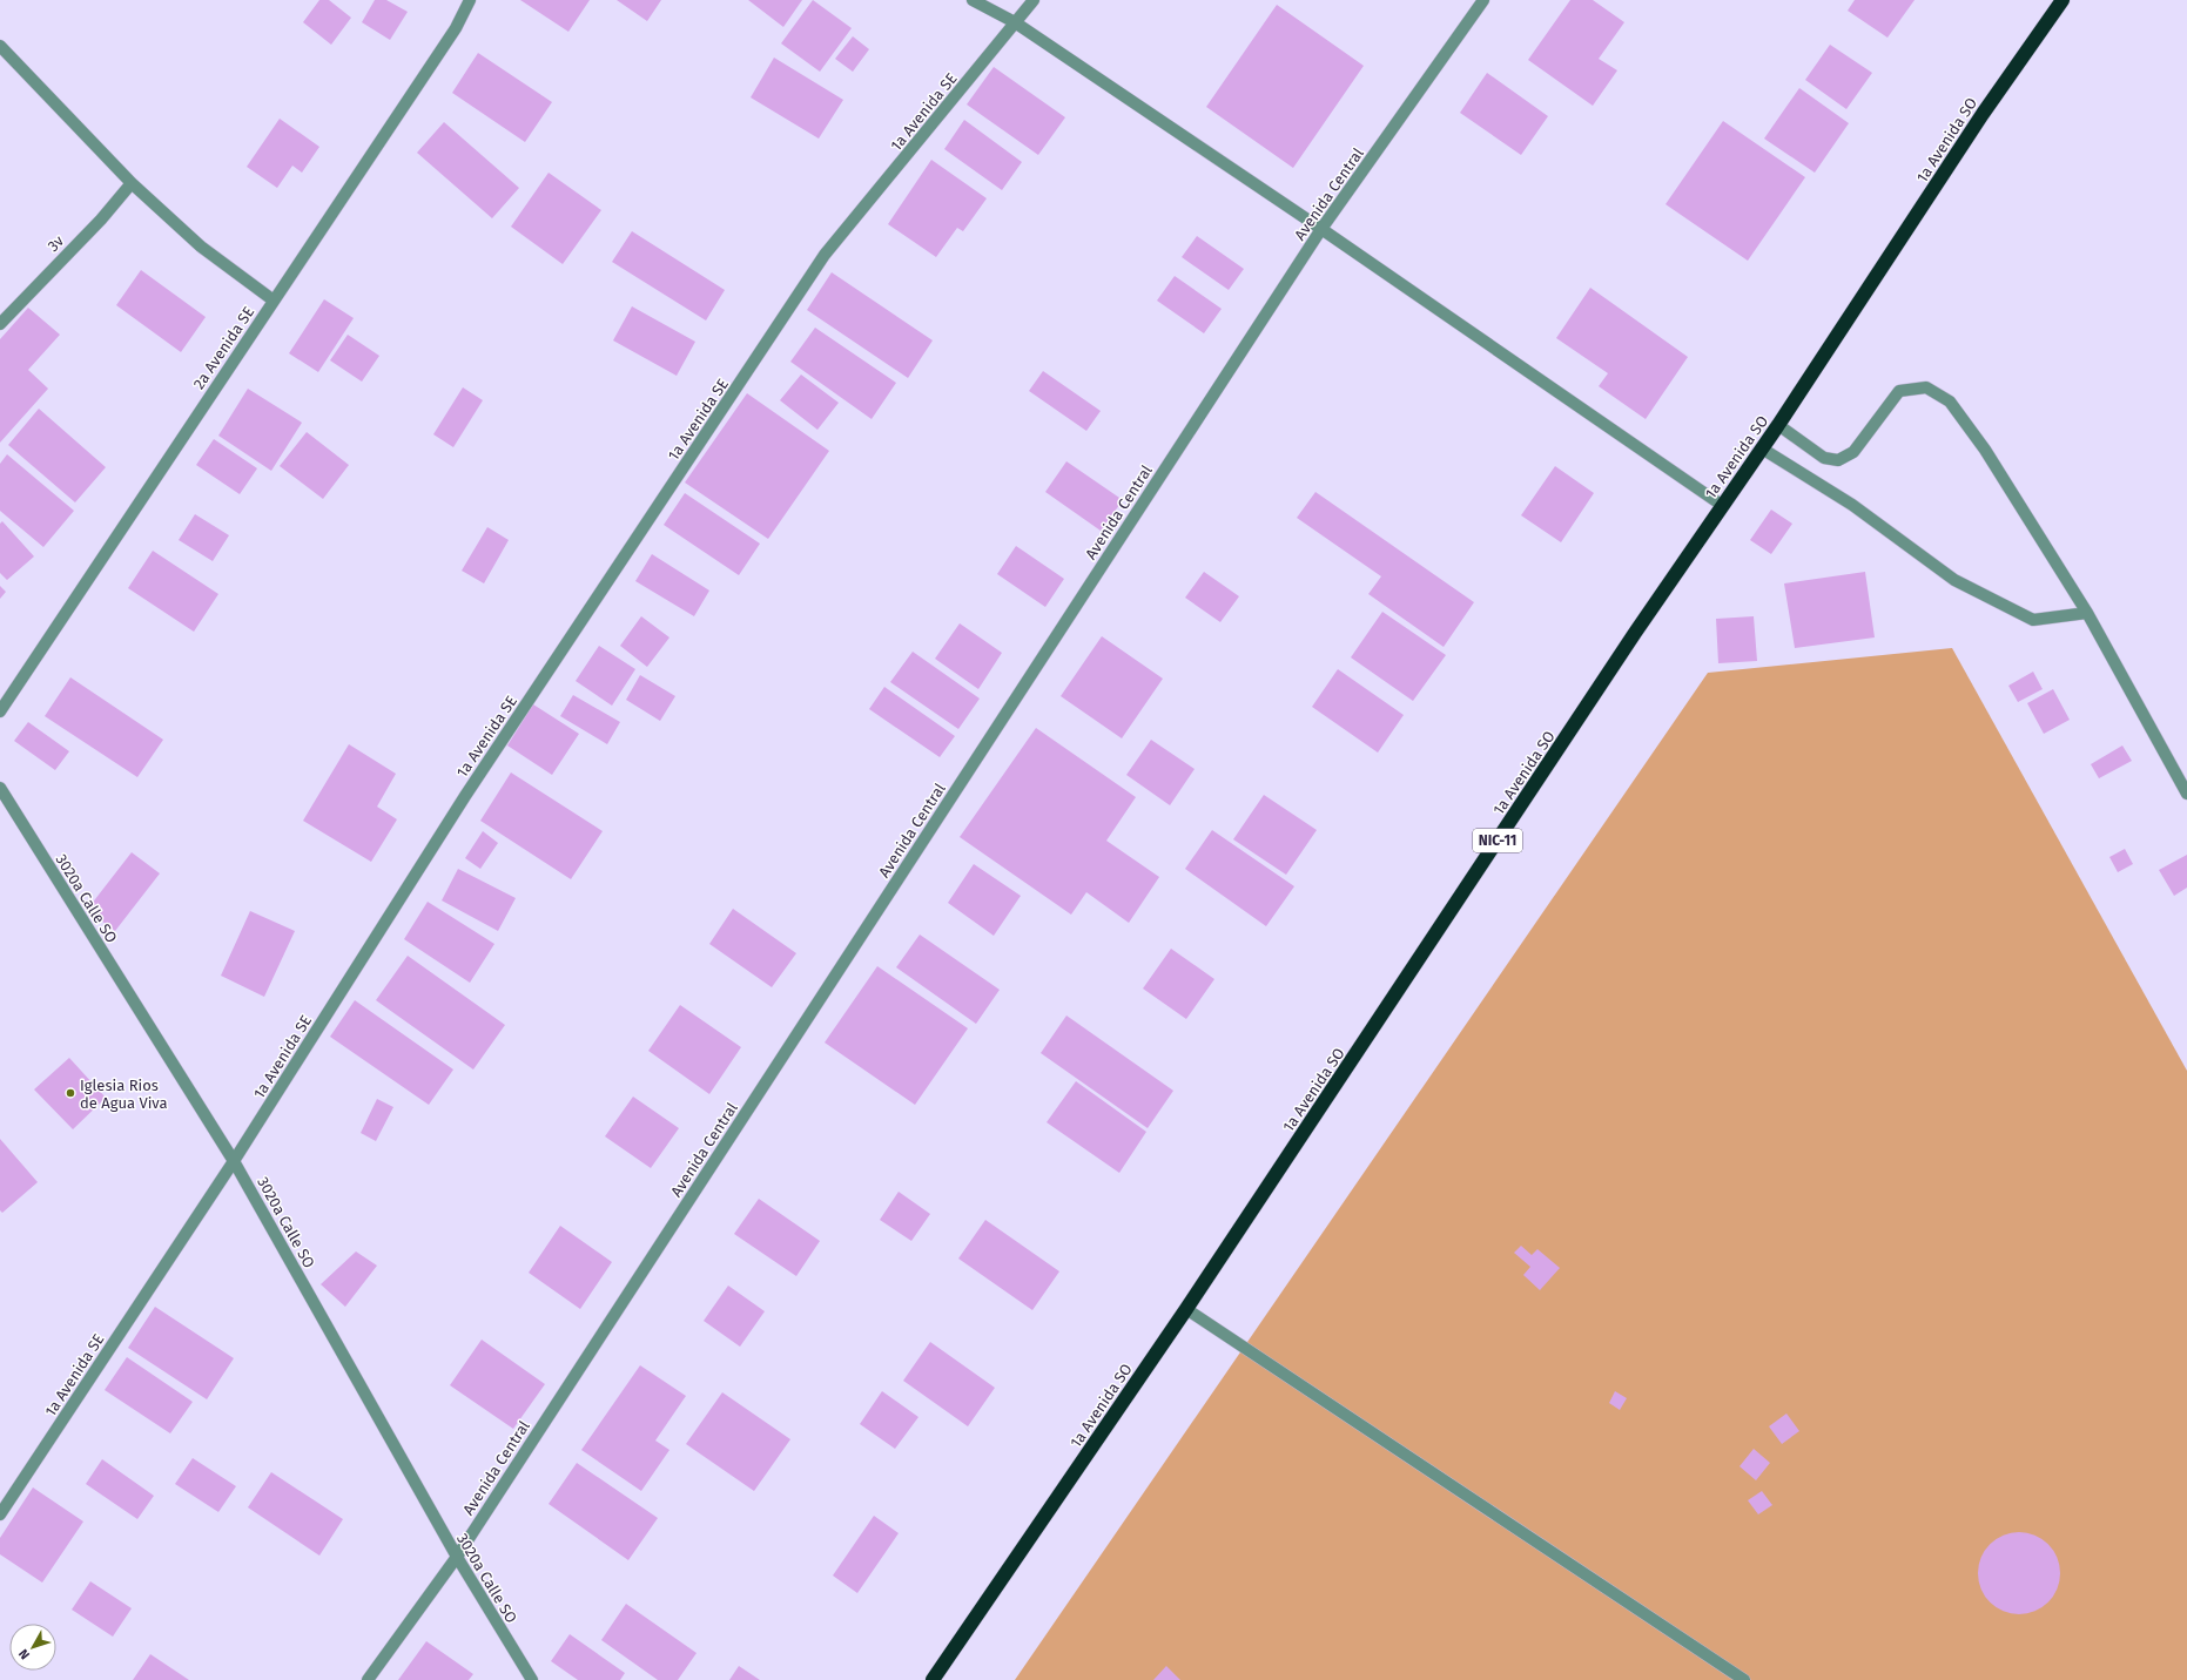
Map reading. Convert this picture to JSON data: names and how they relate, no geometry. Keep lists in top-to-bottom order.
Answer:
{
  "streets": {
    "highway": ["1a Avenida SO", "NIC-11"],
    "street": [
      "1a Avenida SE",
      "Avenida Central",
      "3v",
      "2a Avenida SE",
      "3020a Calle SO"
    ]
  },
  "crossings": [
    ["1a Avenida SE", "3020a Calle SO"],
    ["Avenida Central", "3020a Calle SO"]
  ],
  "places": ["Iglesia Rios de Agua Viva"],
  "north": "bottom left"
}
